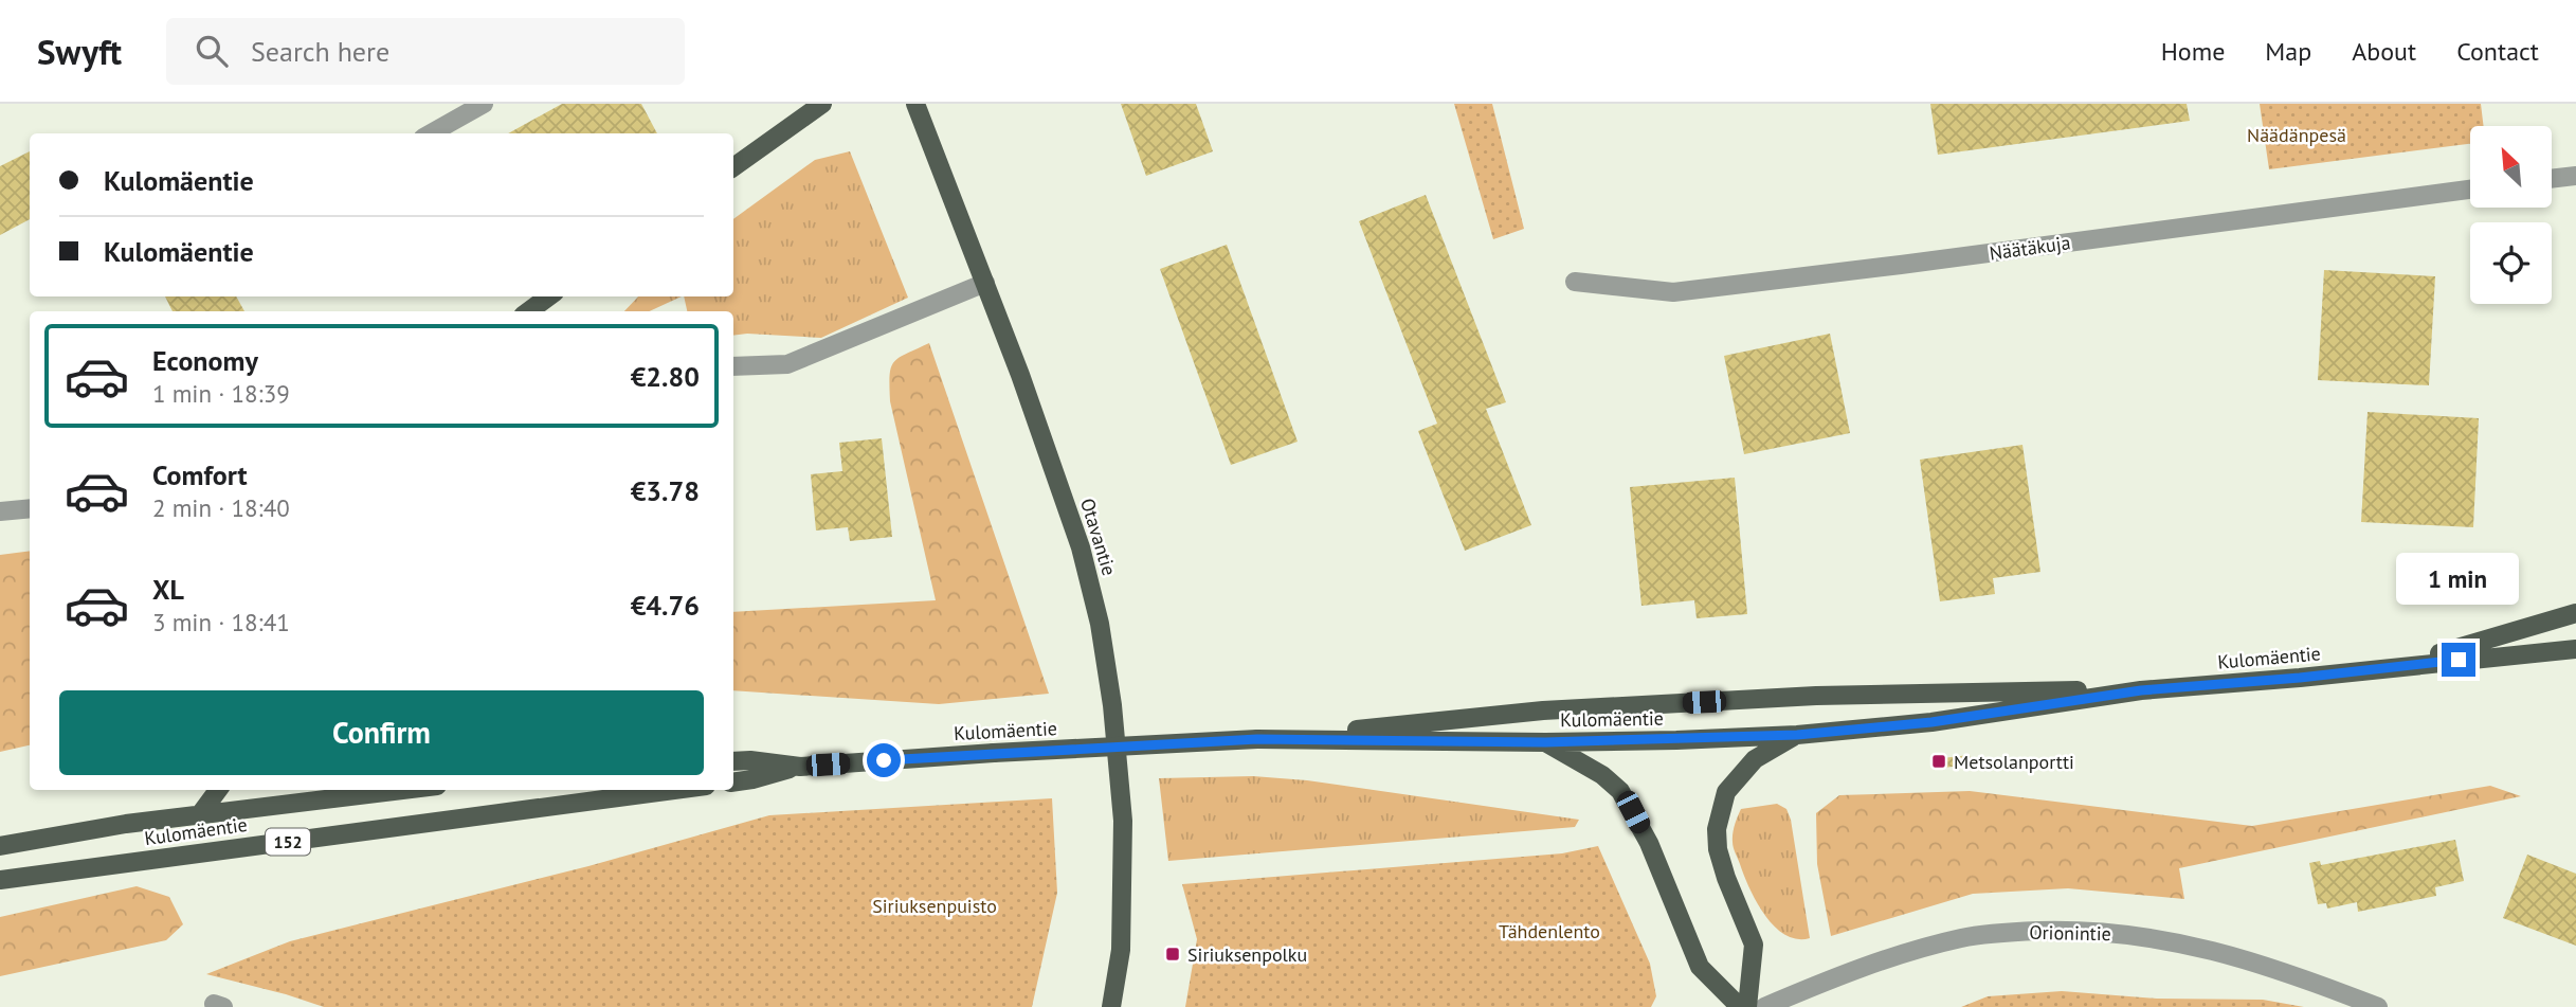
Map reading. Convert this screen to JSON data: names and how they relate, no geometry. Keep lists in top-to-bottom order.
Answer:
{
  "streets": {
    "main road": ["Otavantie", "Kulomäentie", "152"],
    "street": ["Näätäkuja", "Orionintie"]
  },
  "parks": ["Näädänpesä", "Siriuksenpuisto", "Tähdenlento"],
  "places": {
    "transit": ["Metsolanportti", "Siriuksenpolku"]
  },
  "north": "top left",
  "page": {
    "header": "Swyft",
    "search": "Search here",
    "nav": [
      "Home",
      "Map",
      "About",
      "Contact"
    ],
    "banner": ["Kulomäentie", "Kulomäentie"],
    "list": [
      {
        "name": "Economy",
        "note": "1 min · 18:39",
        "value": "€2.80"
      },
      {
        "name": "Comfort",
        "note": "2 min · 18:40",
        "value": "€3.78"
      },
      {
        "name": "XL",
        "note": "3 min · 18:41",
        "value": "€4.76"
      }
    ],
    "bubble": "1 min",
    "buttons": "Confirm"
  }
}
